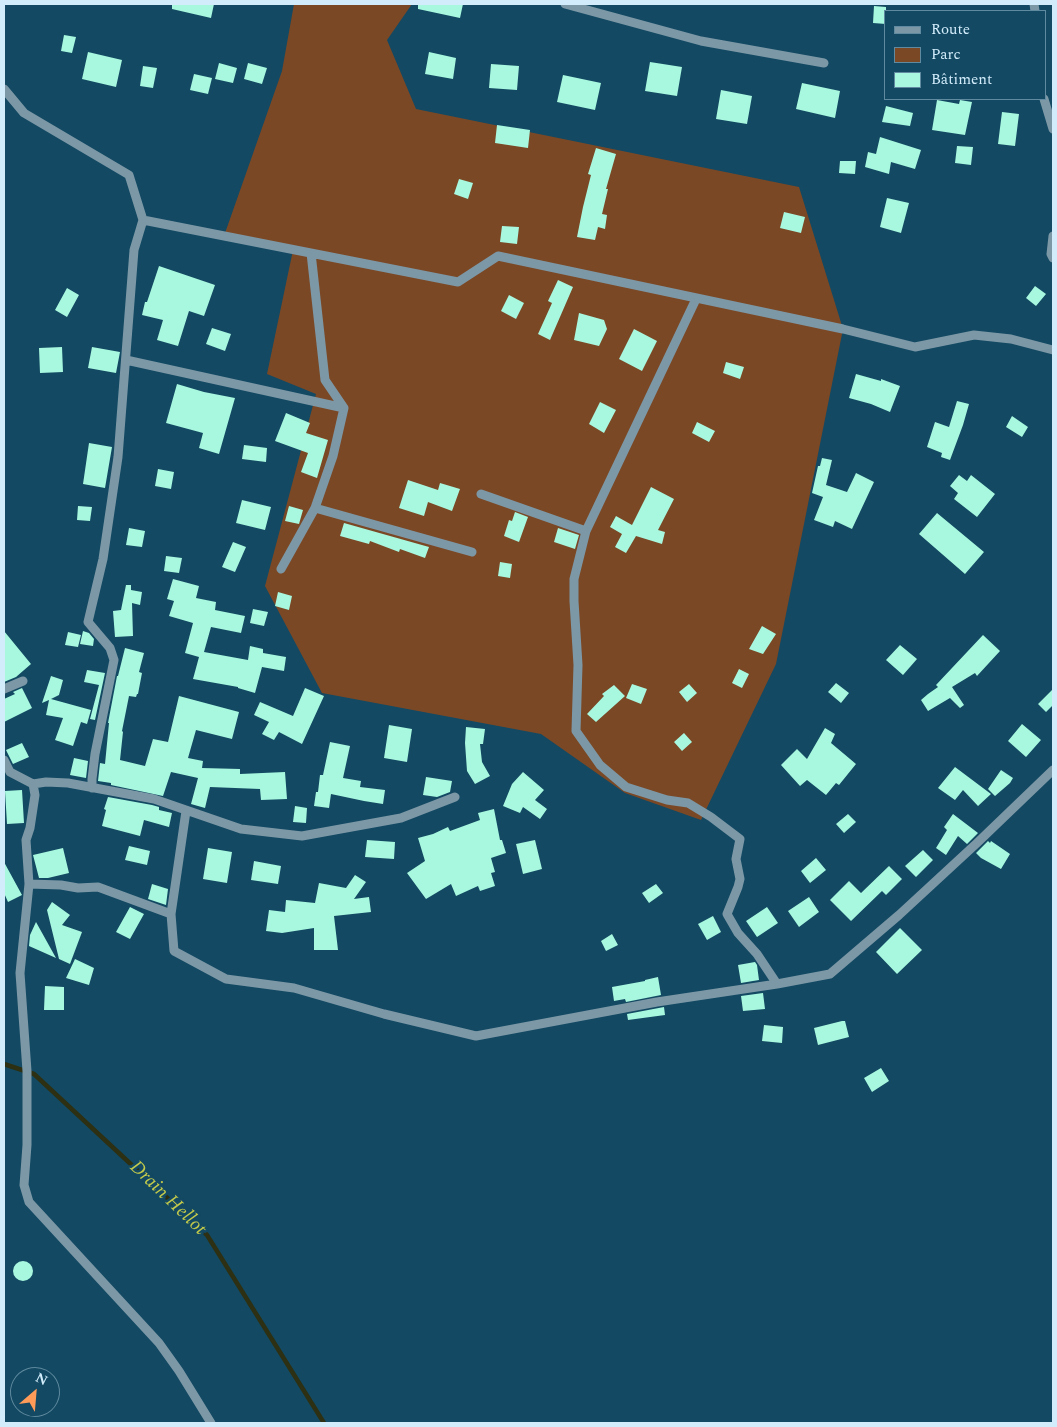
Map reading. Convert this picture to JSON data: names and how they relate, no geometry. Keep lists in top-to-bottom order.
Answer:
{
  "water": ["Drain Hellot"],
  "legend": ["Route", "Parc", "Bâtiment"],
  "north": "top right"
}
